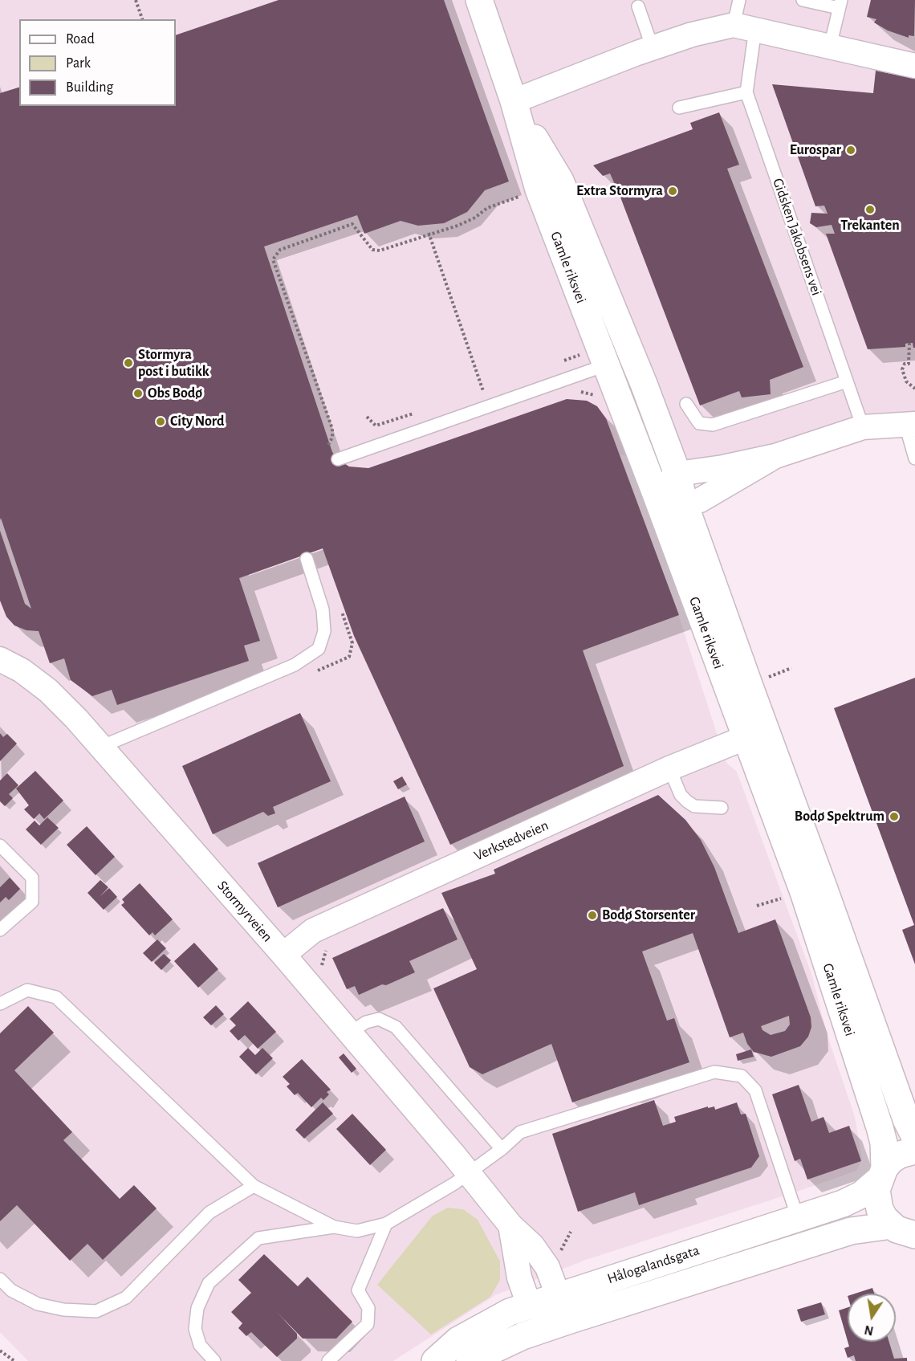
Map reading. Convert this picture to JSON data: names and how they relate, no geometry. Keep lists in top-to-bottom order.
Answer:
{
  "streets": {
    "street": [
      "Gamle riksvei",
      "Verkstedveien",
      "Stormyrveien",
      "Hålogalandsgata"
    ],
    "lane": ["Gidsken Jakobsens vei"]
  },
  "crossings": [
    ["Gamle riksvei", "Verkstedveien"],
    ["Gamle riksvei", "Hålogalandsgata"],
    ["Verkstedveien", "Stormyrveien"],
    ["Stormyrveien", "Hålogalandsgata"]
  ],
  "places": [
    "Eurospar",
    "Extra Stormyra",
    "Trekanten",
    "Stormyra post i butikk",
    "Obs Bodø",
    "City Nord",
    "Bodø Spektrum",
    "Bodø Storsenter"
  ],
  "legend": ["Road", "Park", "Building"],
  "north": "bottom"
}
